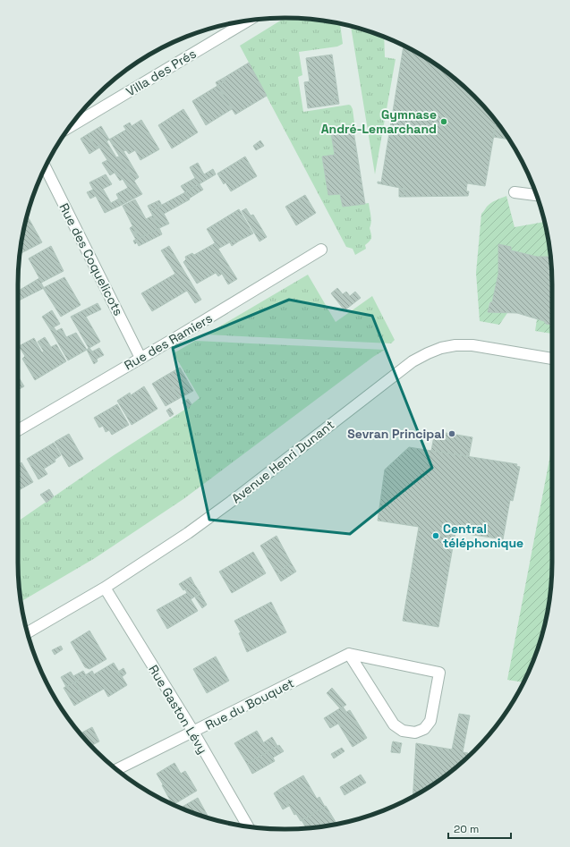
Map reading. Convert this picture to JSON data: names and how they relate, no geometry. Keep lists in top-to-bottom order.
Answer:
{
  "streets": {
    "street": [
      "Villa des Prés",
      "Rue des Coquelicots",
      "Rue des Ramiers",
      "Avenue Henri Dunant",
      "Rue du Bouquet",
      "Rue Gaston Lévy"
    ]
  },
  "crossings": [
    ["Rue des Coquelicots", "Rue des Ramiers"],
    ["Avenue Henri Dunant", "Rue Gaston Lévy"],
    ["Rue du Bouquet", "Rue Gaston Lévy"]
  ],
  "places": ["Gymnase André-Lemarchand", "Sevran Principal", "Central téléphonique"],
  "scale_bar": "20 m"
}
